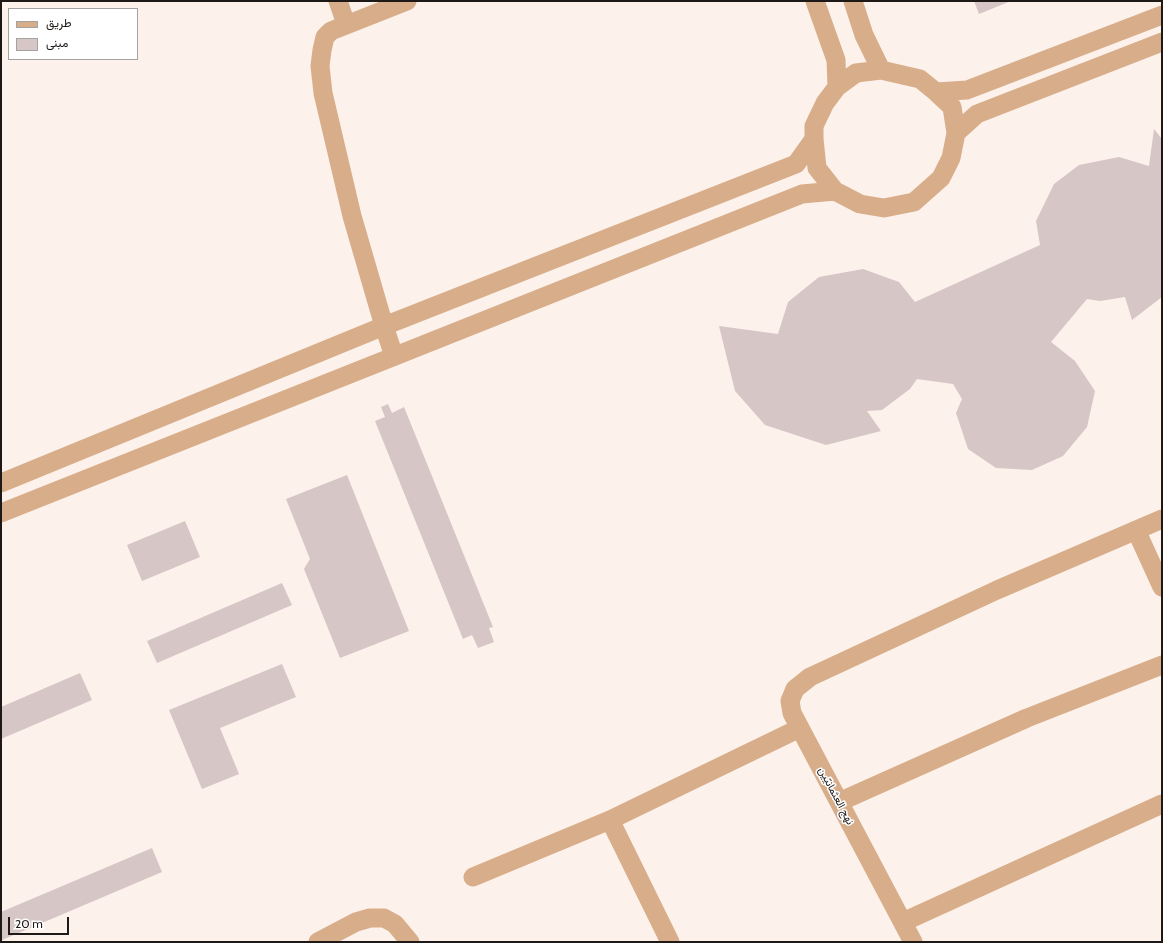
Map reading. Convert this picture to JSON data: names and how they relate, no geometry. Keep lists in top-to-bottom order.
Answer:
{
  "streets": {
    "street": ["نهج العثمانيّين"]
  },
  "legend": ["طريق", "مبنى"],
  "scale_bar": "20 m"
}
